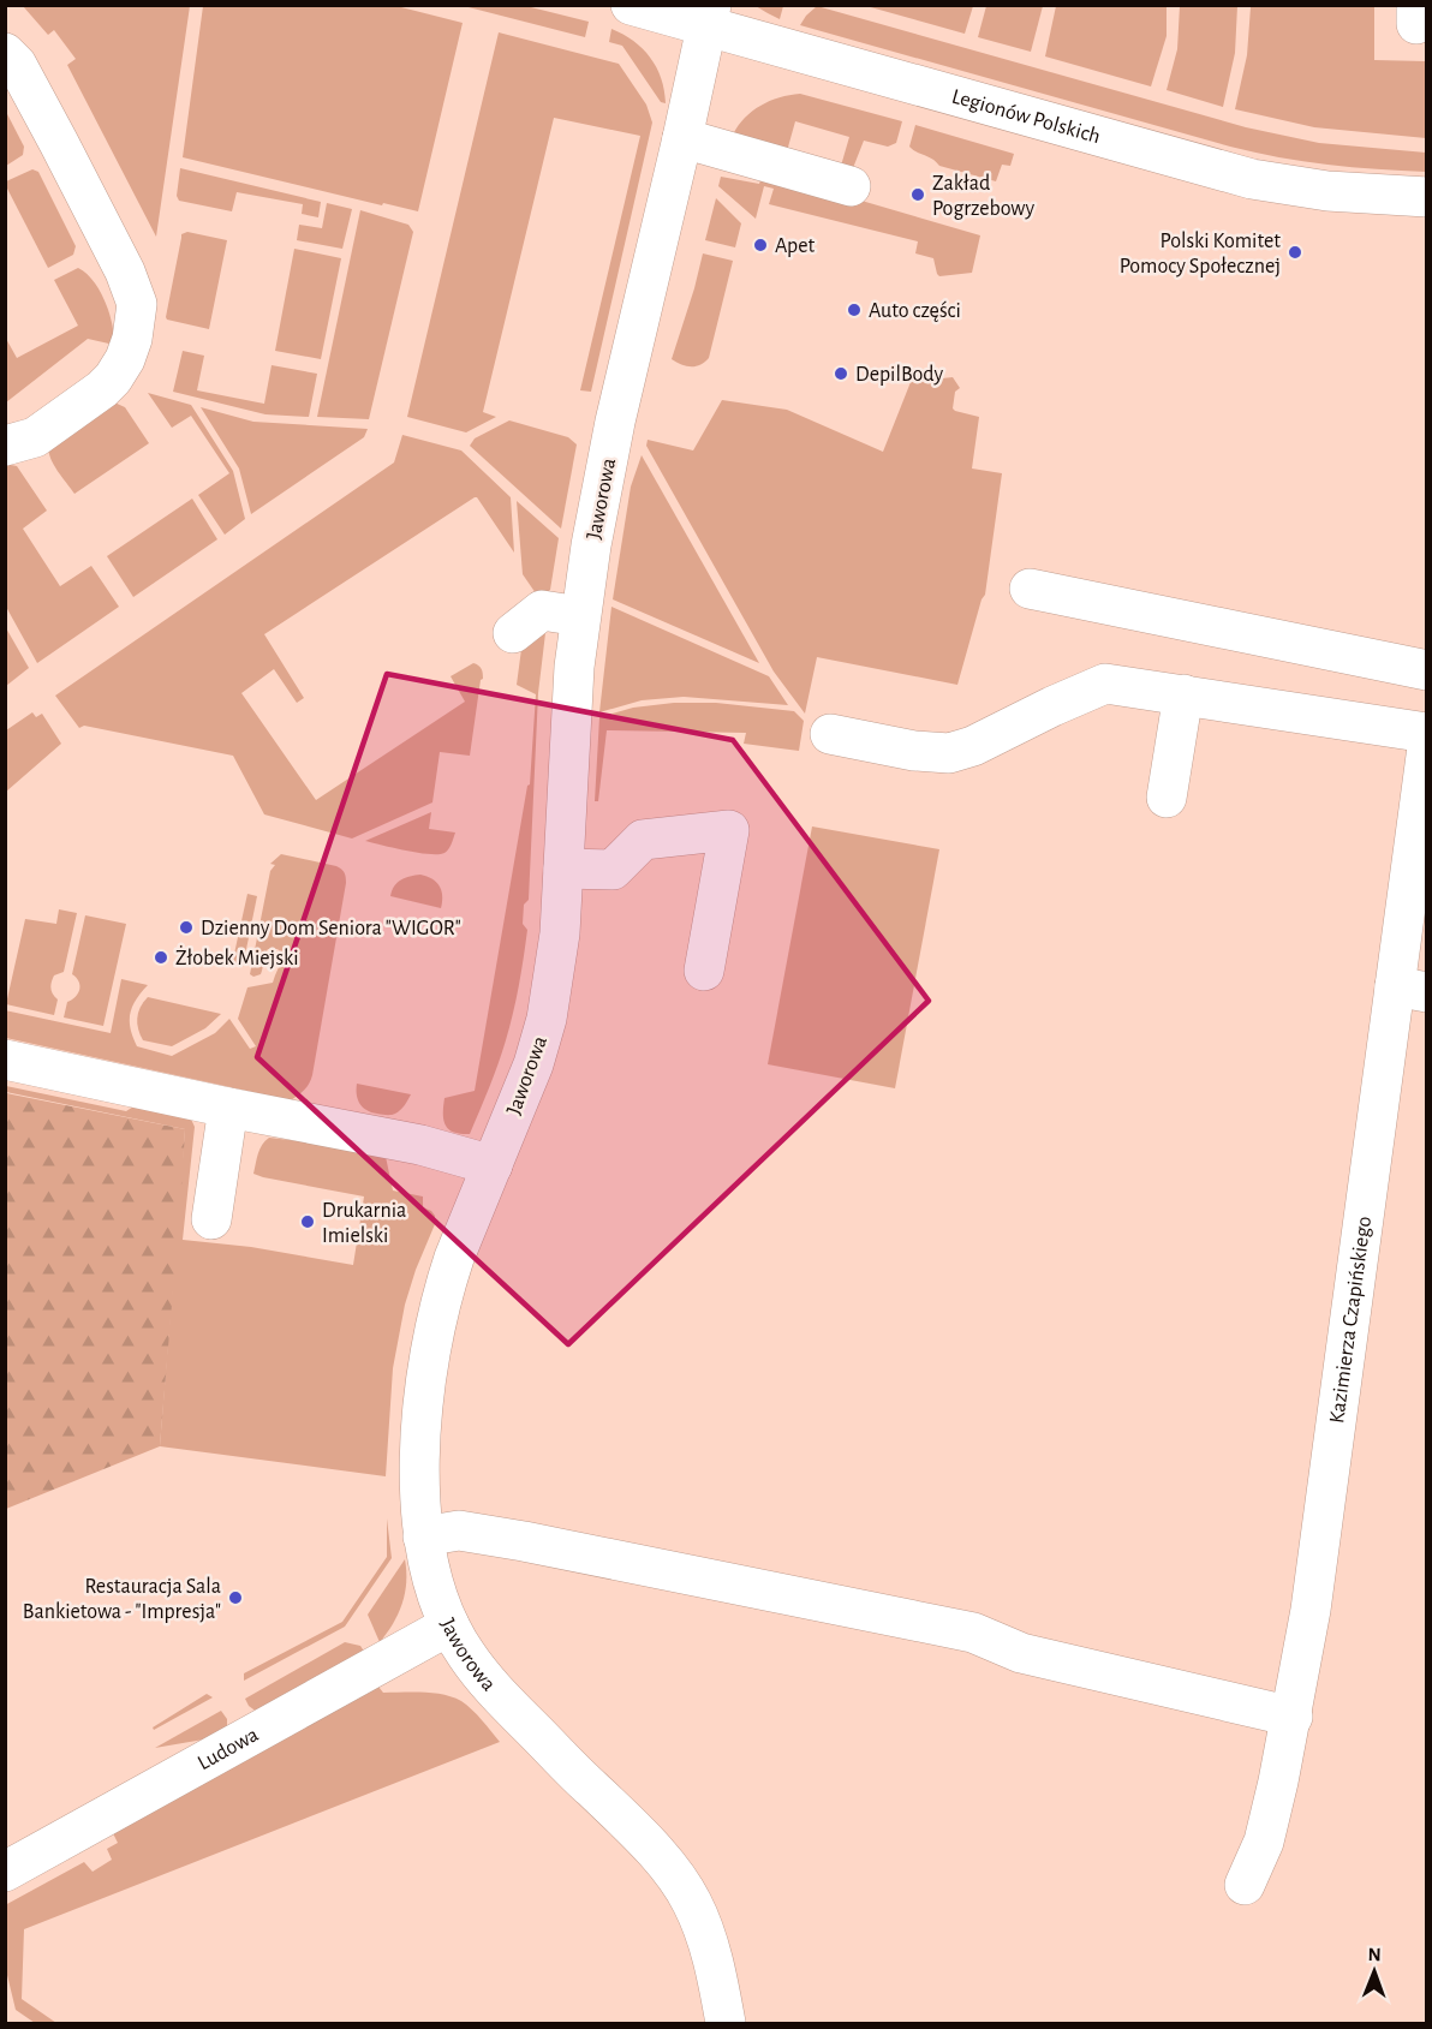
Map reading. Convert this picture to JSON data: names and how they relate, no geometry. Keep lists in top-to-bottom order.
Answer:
{
  "streets": {
    "street": [
      "Legionów Polskich",
      "Jaworowa",
      "Kazimierza Czapińskiego",
      "Ludowa"
    ]
  },
  "crossings": [
    ["Legionów Polskich", "Jaworowa"],
    ["Jaworowa", "Ludowa"]
  ],
  "places": [
    "Zakład Pogrzebowy",
    "Apet",
    "Polski Komitet Pomocy Społecznej",
    "Auto części",
    "DepilBody",
    "Dzienny Dom Seniora \"WIGOR\"",
    "Żłobek Miejski",
    "Drukarnia Imielski",
    "Restauracja Sala Bankietowa - \"Impresja\""
  ],
  "north": "top"
}
